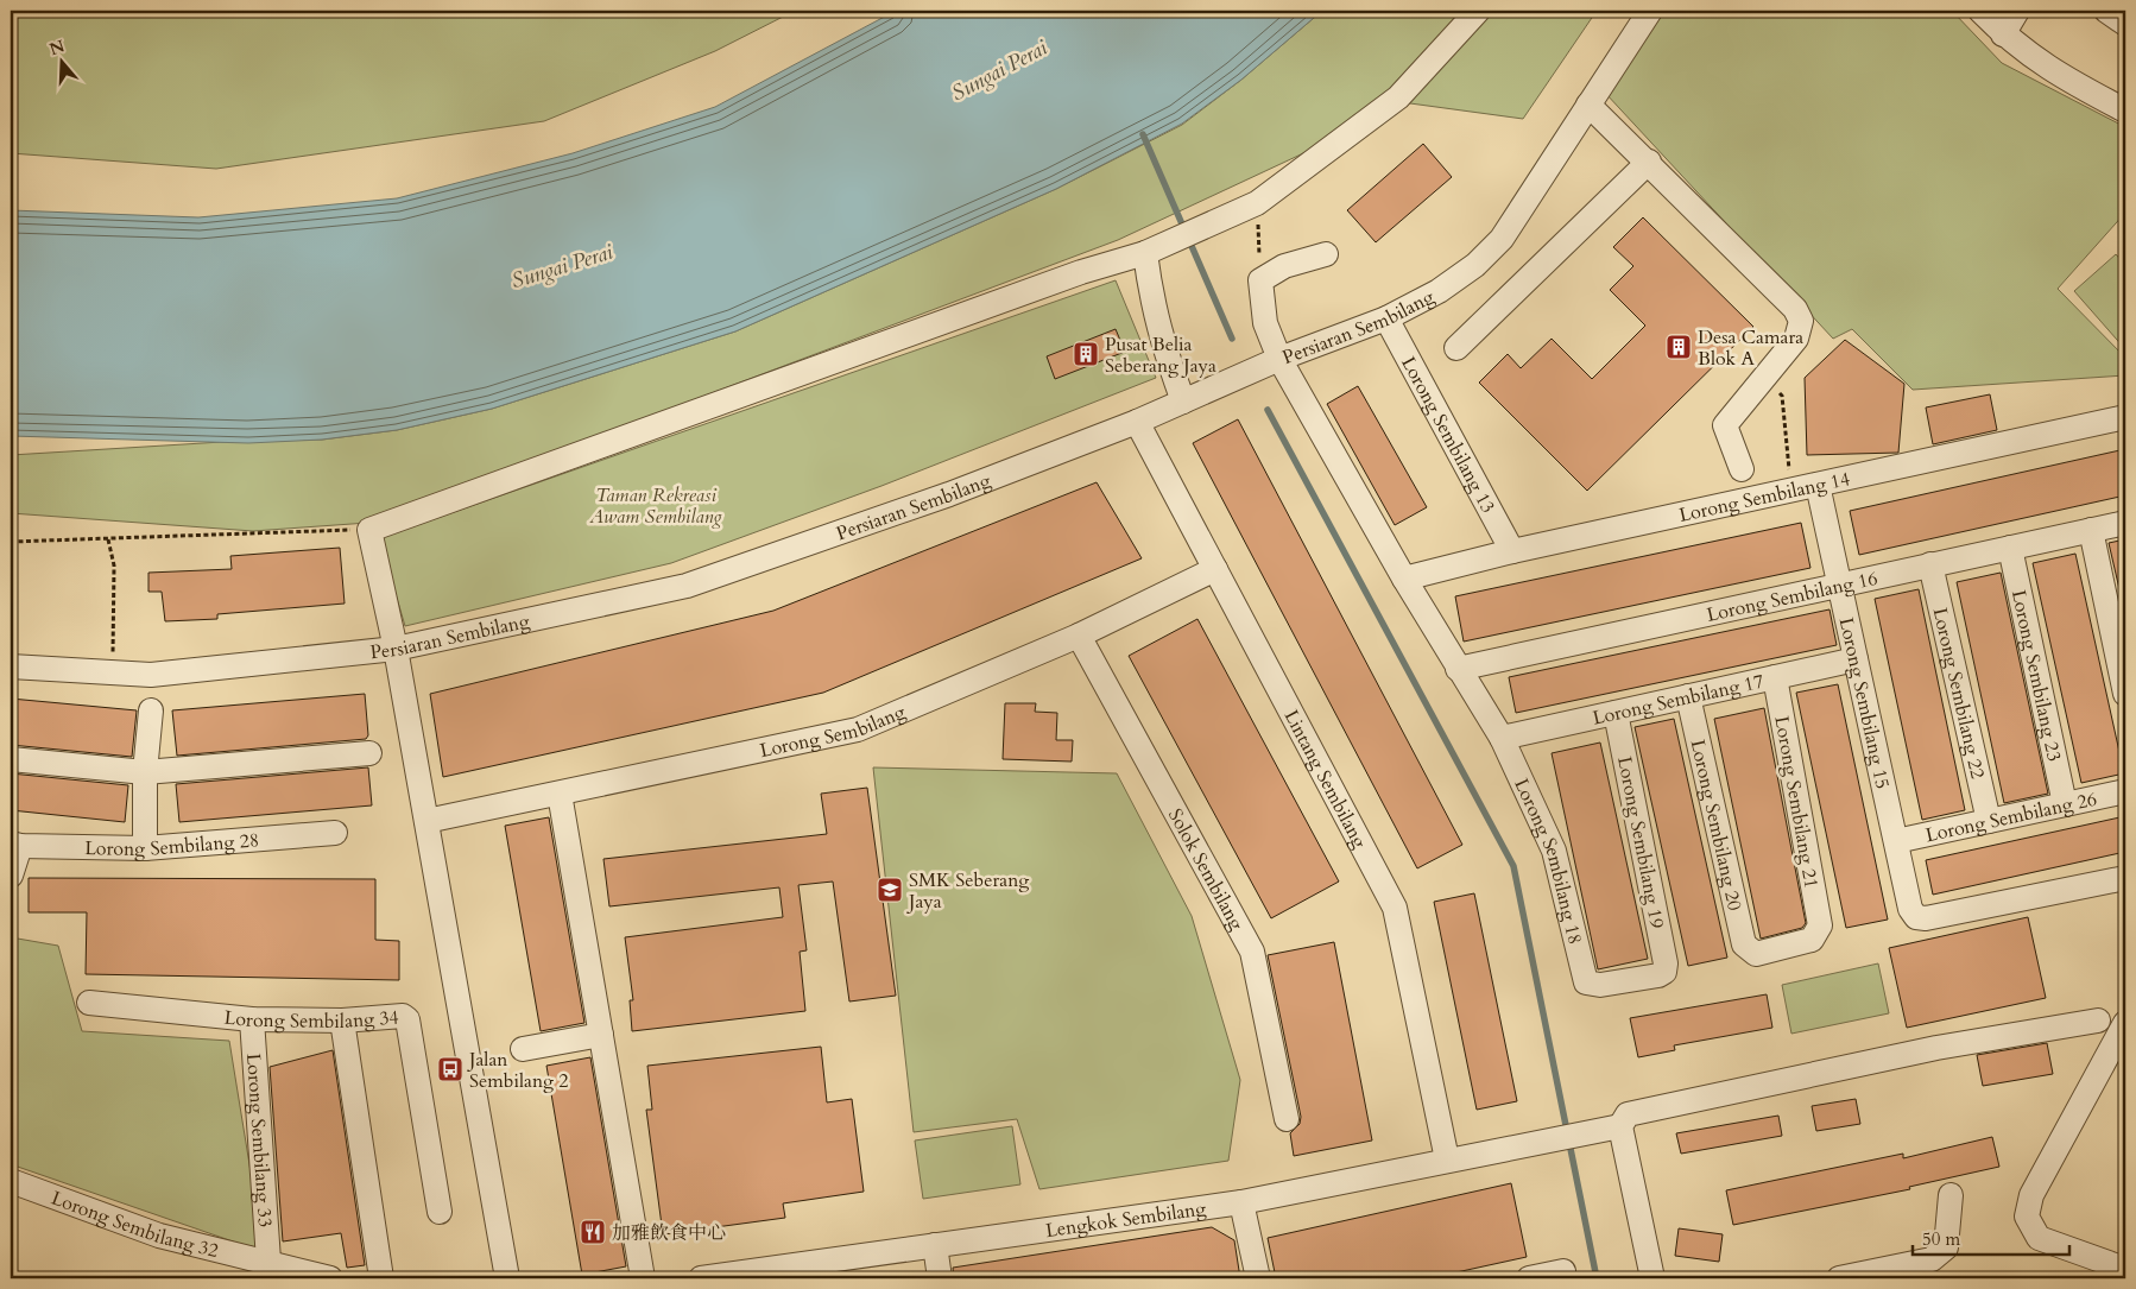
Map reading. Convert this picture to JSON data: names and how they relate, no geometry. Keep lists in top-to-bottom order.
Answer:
{
  "streets": {
    "street": [
      "Persiaran Sembilang",
      "Lorong Sembilang 13",
      "Lorong Sembilang 14",
      "Lorong Sembilang 16",
      "Lorong Sembilang 23",
      "Lorong Sembilang 22",
      "Lorong Sembilang 17",
      "Lorong Sembilang 15",
      "Lorong Sembilang",
      "Lintang Sembilang",
      "Lorong Sembilang 21",
      "Lorong Sembilang 26",
      "Lorong Sembilang 20",
      "Lorong Sembilang 28",
      "Lorong Sembilang 19",
      "Lorong Sembilang 18",
      "Solok Sembilang",
      "Lorong Sembilang 34",
      "Lorong Sembilang 33",
      "Lengkok Sembilang",
      "Lorong Sembilang 32"
    ]
  },
  "crossings": [
    ["Persiaran Sembilang", "Lorong Sembilang 13"],
    ["Persiaran Sembilang", "Lintang Sembilang"],
    ["Lorong Sembilang 13", "Lorong Sembilang 14"],
    ["Lorong Sembilang 14", "Lorong Sembilang 15"],
    ["Lorong Sembilang 16", "Lorong Sembilang 23"],
    ["Lorong Sembilang 16", "Lorong Sembilang 22"],
    ["Lorong Sembilang 16", "Lorong Sembilang 15"],
    ["Lorong Sembilang 23", "Lorong Sembilang 26"],
    ["Lorong Sembilang 22", "Lorong Sembilang 26"],
    ["Lorong Sembilang 17", "Lorong Sembilang 15"],
    ["Lorong Sembilang 17", "Lorong Sembilang 21"],
    ["Lorong Sembilang 17", "Lorong Sembilang 20"],
    ["Lorong Sembilang 17", "Lorong Sembilang 19"],
    ["Lorong Sembilang 17", "Lorong Sembilang 18"],
    ["Lorong Sembilang 15", "Lorong Sembilang 26"],
    ["Lorong Sembilang", "Lintang Sembilang"],
    ["Lorong Sembilang", "Solok Sembilang"],
    ["Lintang Sembilang", "Lengkok Sembilang"],
    ["Lorong Sembilang 21", "Lorong Sembilang 20"],
    ["Lorong Sembilang 19", "Lorong Sembilang 18"],
    ["Lorong Sembilang 34", "Lorong Sembilang 33"],
    ["Lorong Sembilang 33", "Lorong Sembilang 32"]
  ],
  "water": ["Sungai Perai"],
  "parks": ["Taman Rekreasi Awam Sembilang"],
  "places": {
    "building": ["Desa Camara Blok A", "Pusat Belia Seberang Jaya"],
    "school or university": ["SMK Seberang Jaya"],
    "bus stop": ["Jalan Sembilang 2"],
    "restaurant": ["加雅飲食中心"]
  },
  "scale_bar": "50 m",
  "north": "top"
}
